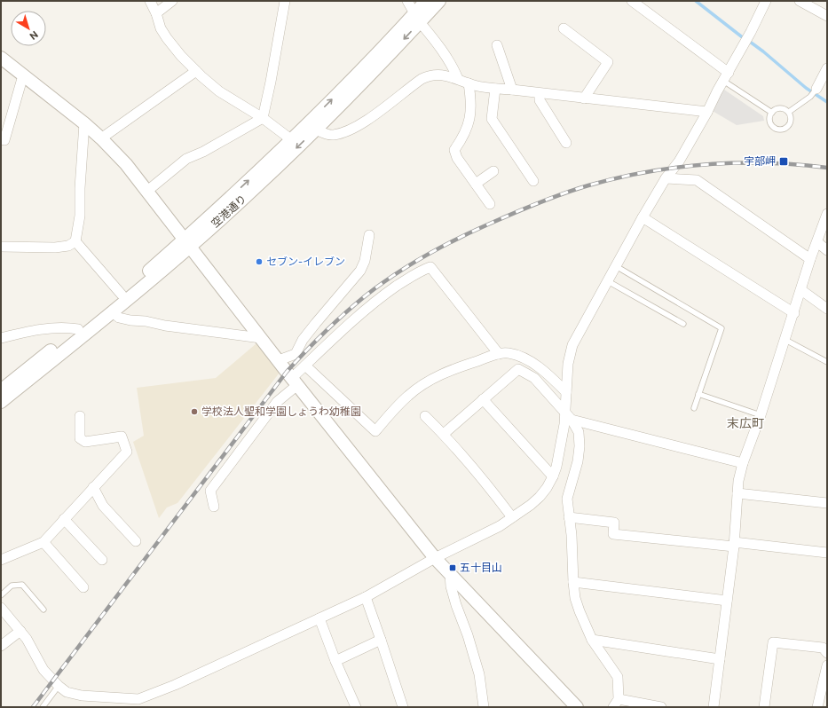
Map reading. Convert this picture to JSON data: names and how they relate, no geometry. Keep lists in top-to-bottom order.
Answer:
{
  "streets": {
    "street": ["空港通り"]
  },
  "districts": ["末広町"],
  "places": {
    "transit": ["宇部岬", "五十目山"],
    "other": ["セブン-イレブン", "学校法人聖和学園しょうわ幼稚園"]
  },
  "north": "bottom right"
}
